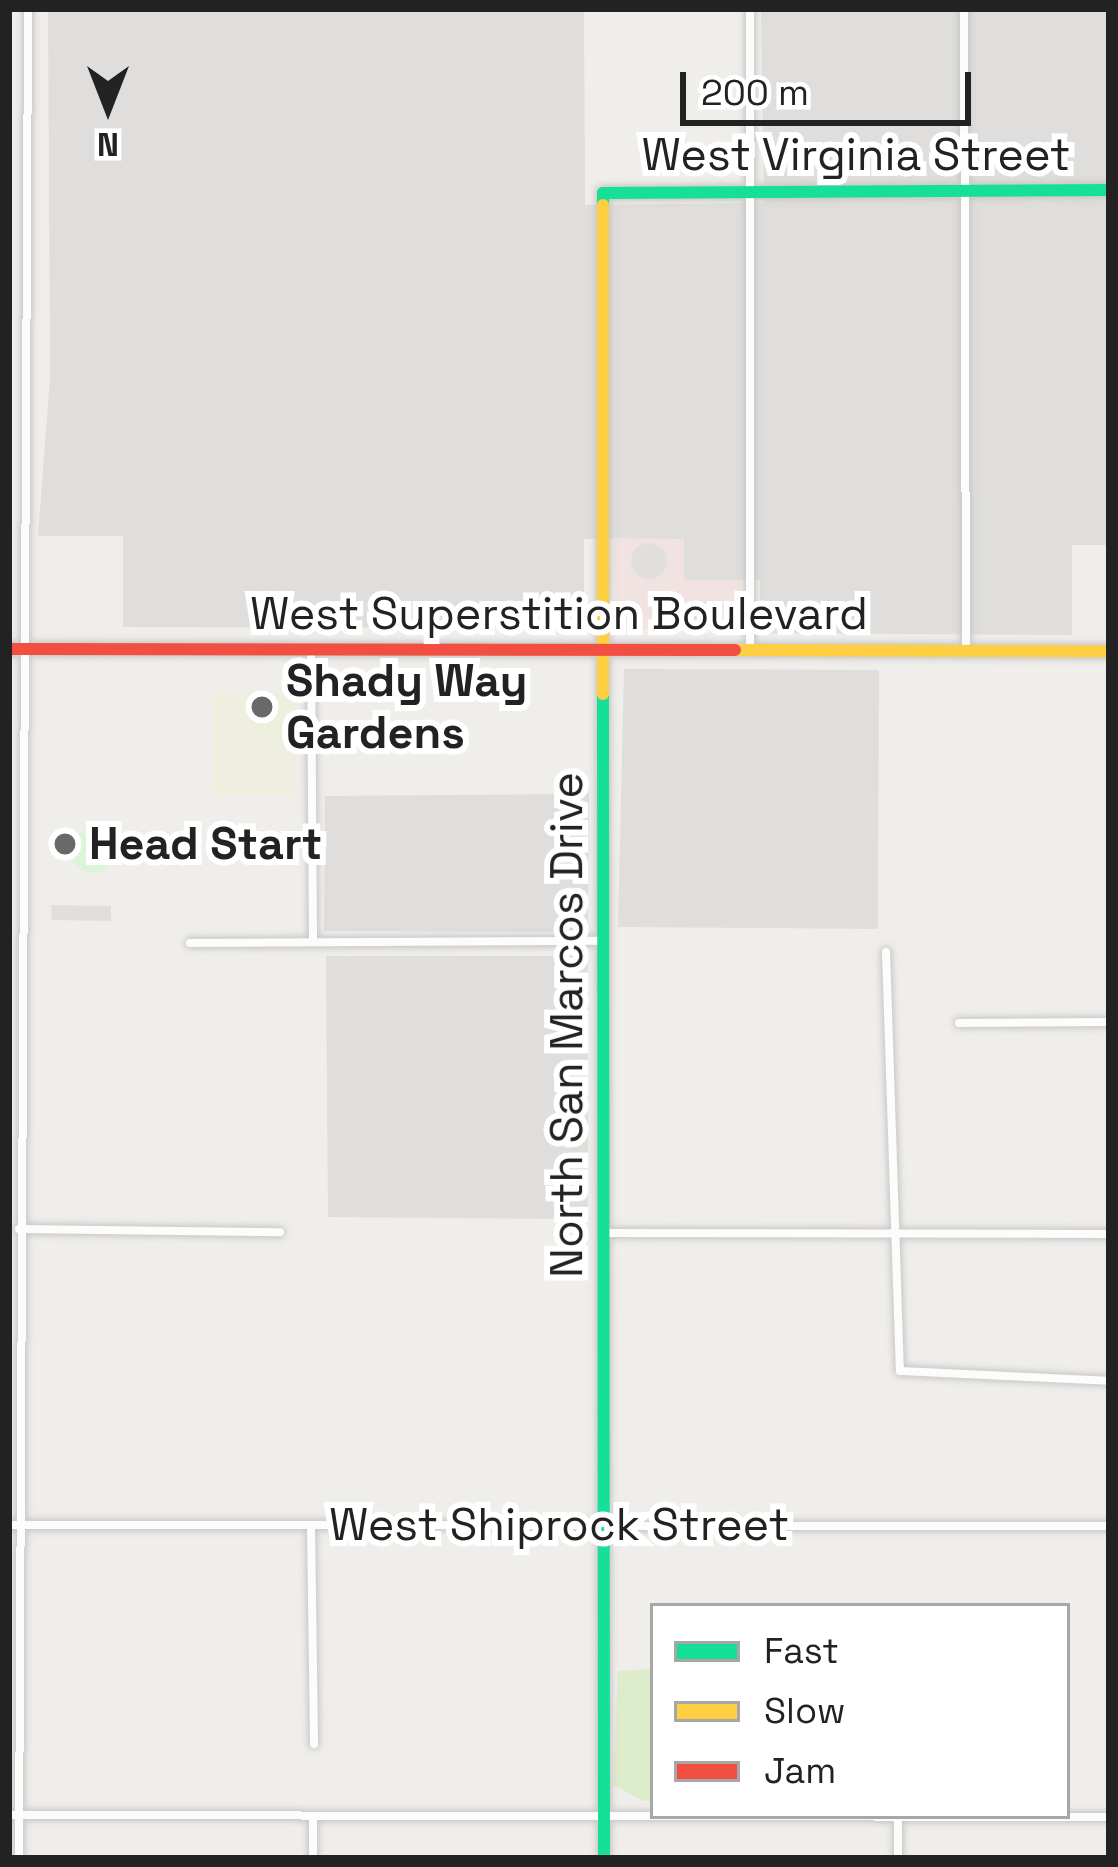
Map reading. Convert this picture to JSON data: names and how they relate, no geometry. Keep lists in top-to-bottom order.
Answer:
{
  "streets": {
    "street": [
      "West Virginia Street",
      "West Superstition Boulevard",
      "North San Marcos Drive",
      "West Shiprock Street"
    ]
  },
  "crossings": [
    ["West Virginia Street", "North San Marcos Drive"],
    ["West Superstition Boulevard", "North San Marcos Drive"],
    ["North San Marcos Drive", "West Shiprock Street"]
  ],
  "places": ["Shady Way Gardens", "Head Start"],
  "legend": ["Fast", "Slow", "Jam"],
  "scale_bar": "200 m",
  "north": "bottom"
}
